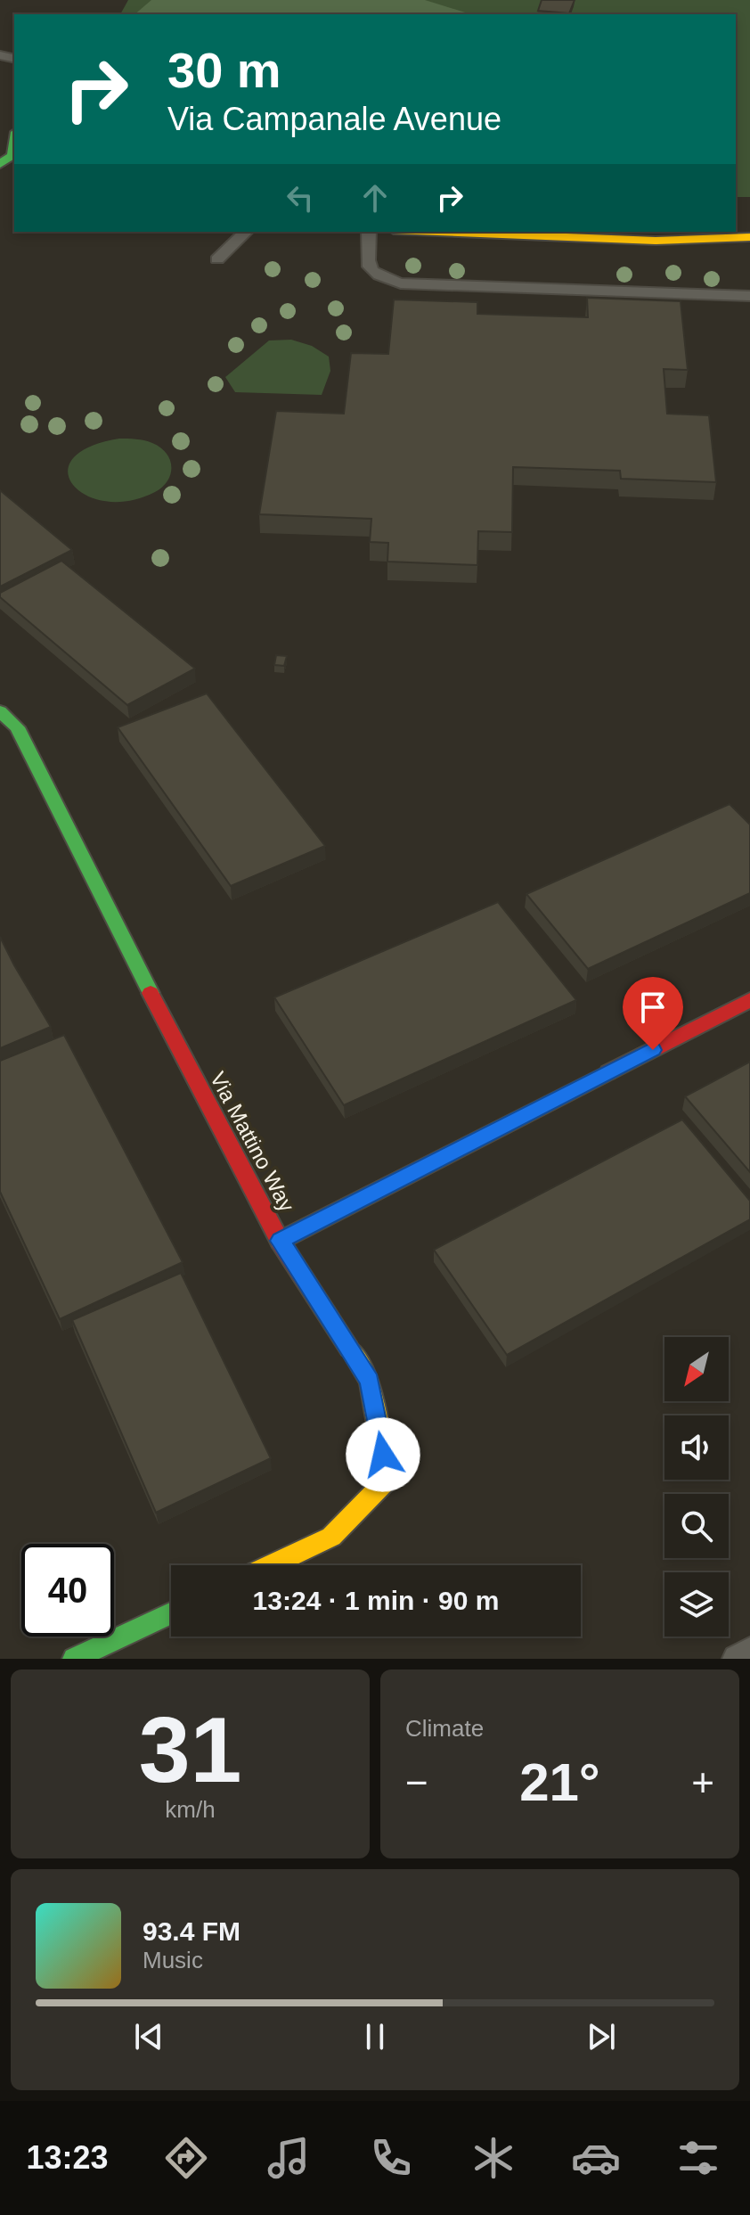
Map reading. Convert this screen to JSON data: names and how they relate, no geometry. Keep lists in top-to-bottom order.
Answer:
{
  "streets": {
    "street": ["Via Mattino Way"]
  },
  "north": "bottom left",
  "page": {
    "turn": ["30 m", "Via Campanale Avenue"],
    "limit": "40",
    "trip": "13:24 · 1 min · 90 m",
    "tile": [
      ["31", "km/h"],
      "Climate"
    ],
    "heat": ["−", "21°", "+"],
    "song": ["93.4 FM", "Music"],
    "tabs": "13:23"
  }
}
